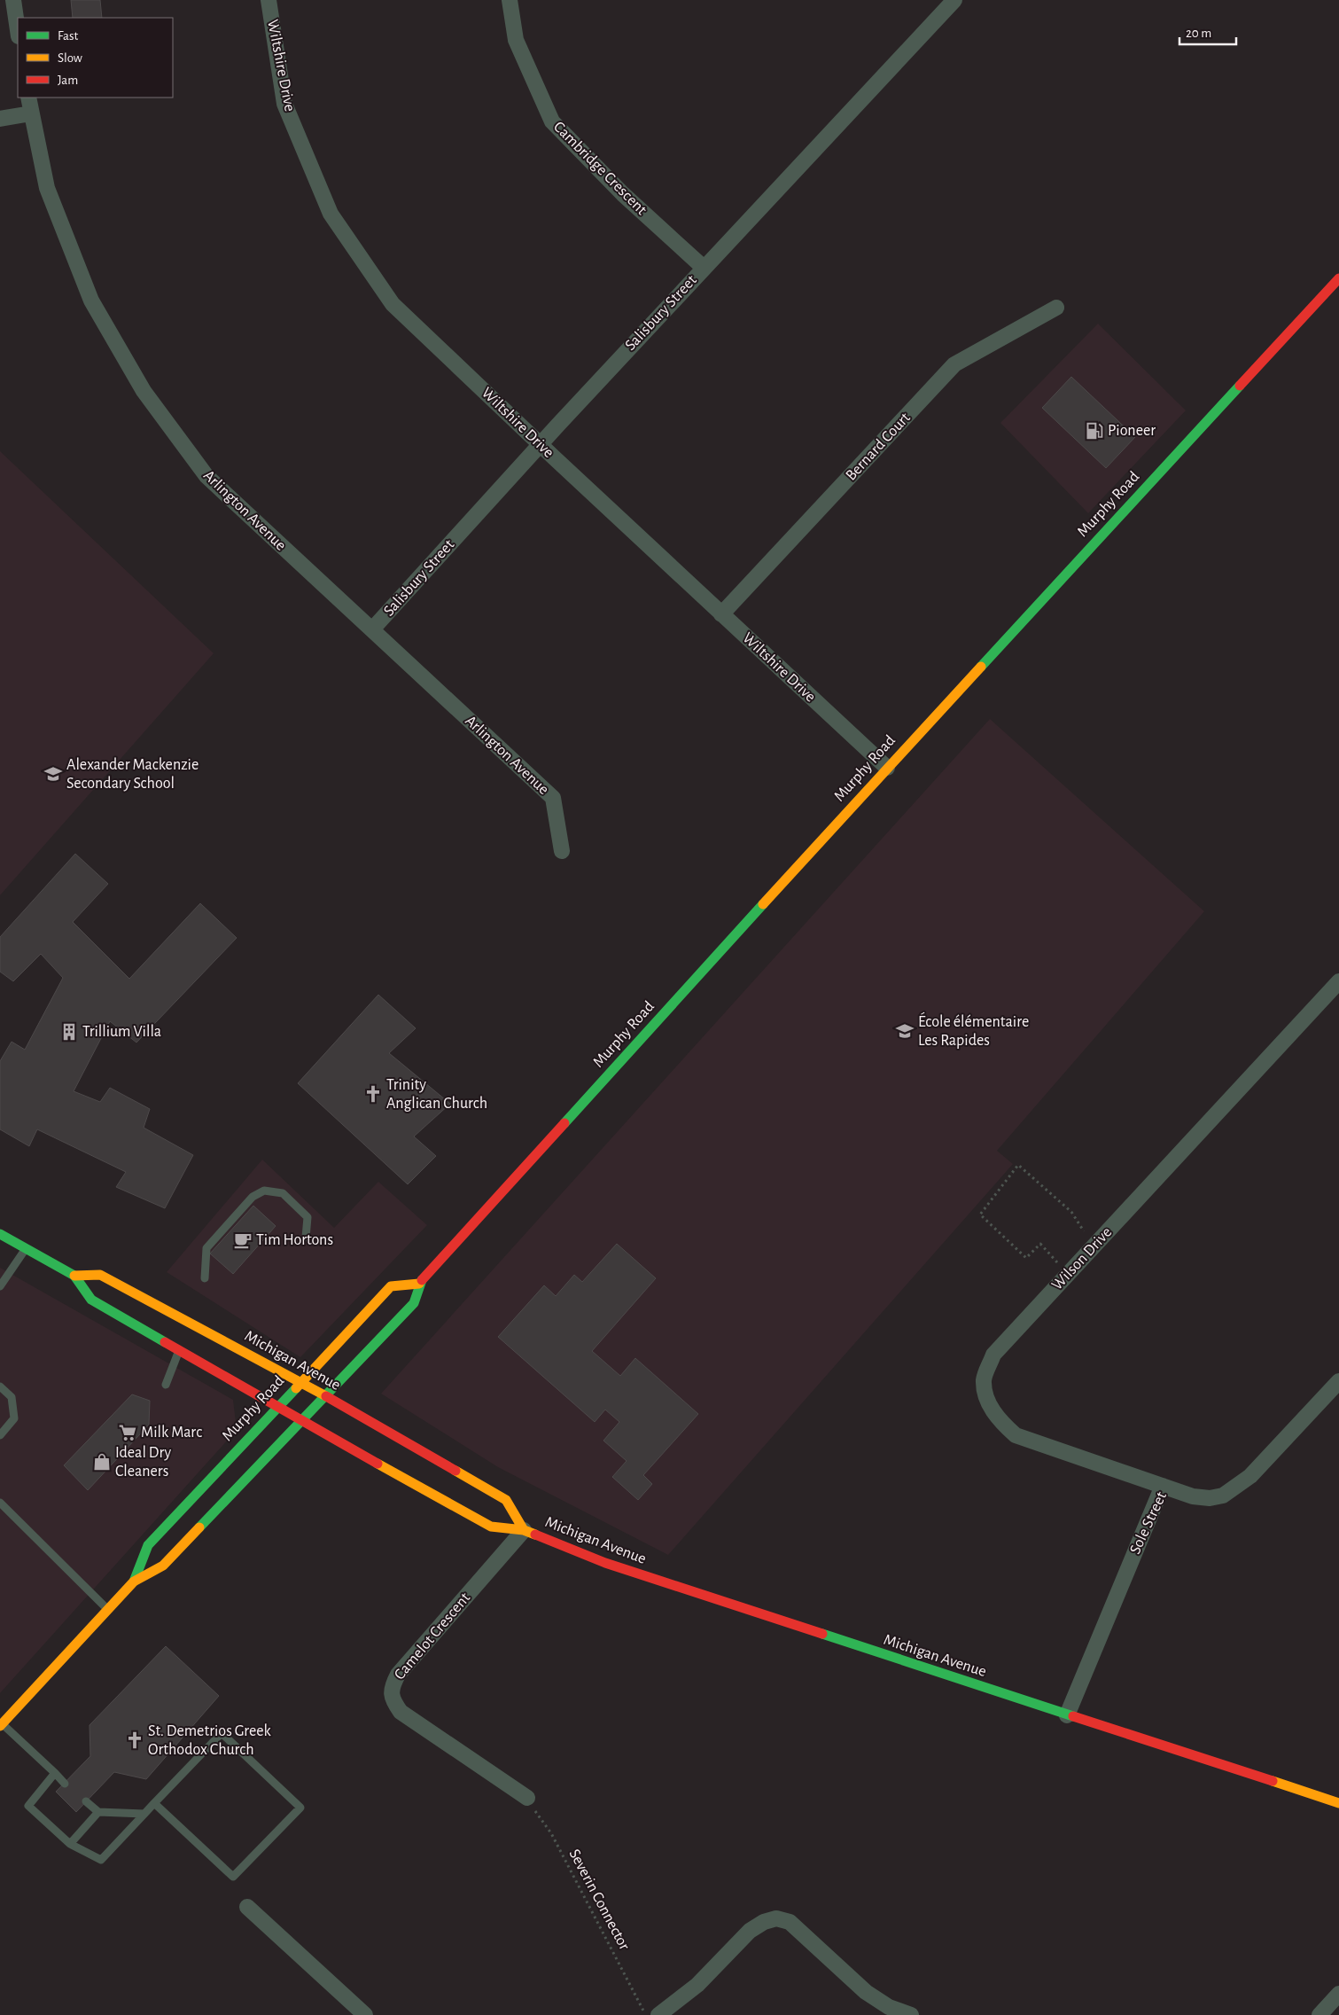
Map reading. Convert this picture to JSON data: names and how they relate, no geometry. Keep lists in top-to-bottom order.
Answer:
{
  "streets": {
    "street": [
      "Wiltshire Drive",
      "Cambridge Crescent",
      "Salisbury Street",
      "Bernard Court",
      "Murphy Road",
      "Arlington Avenue",
      "Wilson Drive",
      "Michigan Avenue",
      "Sole Street",
      "Camelot Crescent"
    ],
    "path": ["Severin Connector"]
  },
  "crossings": [
    ["Wiltshire Drive", "Salisbury Street"],
    ["Wiltshire Drive", "Bernard Court"],
    ["Wiltshire Drive", "Murphy Road"],
    ["Cambridge Crescent", "Salisbury Street"],
    ["Salisbury Street", "Arlington Avenue"],
    ["Murphy Road", "Michigan Avenue"],
    ["Wilson Drive", "Sole Street"],
    ["Michigan Avenue", "Sole Street"],
    ["Michigan Avenue", "Camelot Crescent"],
    ["Camelot Crescent", "Severin Connector"]
  ],
  "places": {
    "fuel station": ["Pioneer"],
    "school or university": ["Alexander Mackenzie Secondary School", "École élémentaire Les Rapides"],
    "building": ["Trillium Villa"],
    "church": ["Trinity Anglican Church", "St. Demetrios Greek Orthodox Church"],
    "cafe": ["Tim Hortons"],
    "supermarket": ["Milk Marc"],
    "shop": ["Ideal Dry Cleaners"]
  },
  "legend": ["Fast", "Slow", "Jam"],
  "scale_bar": "20 m"
}
